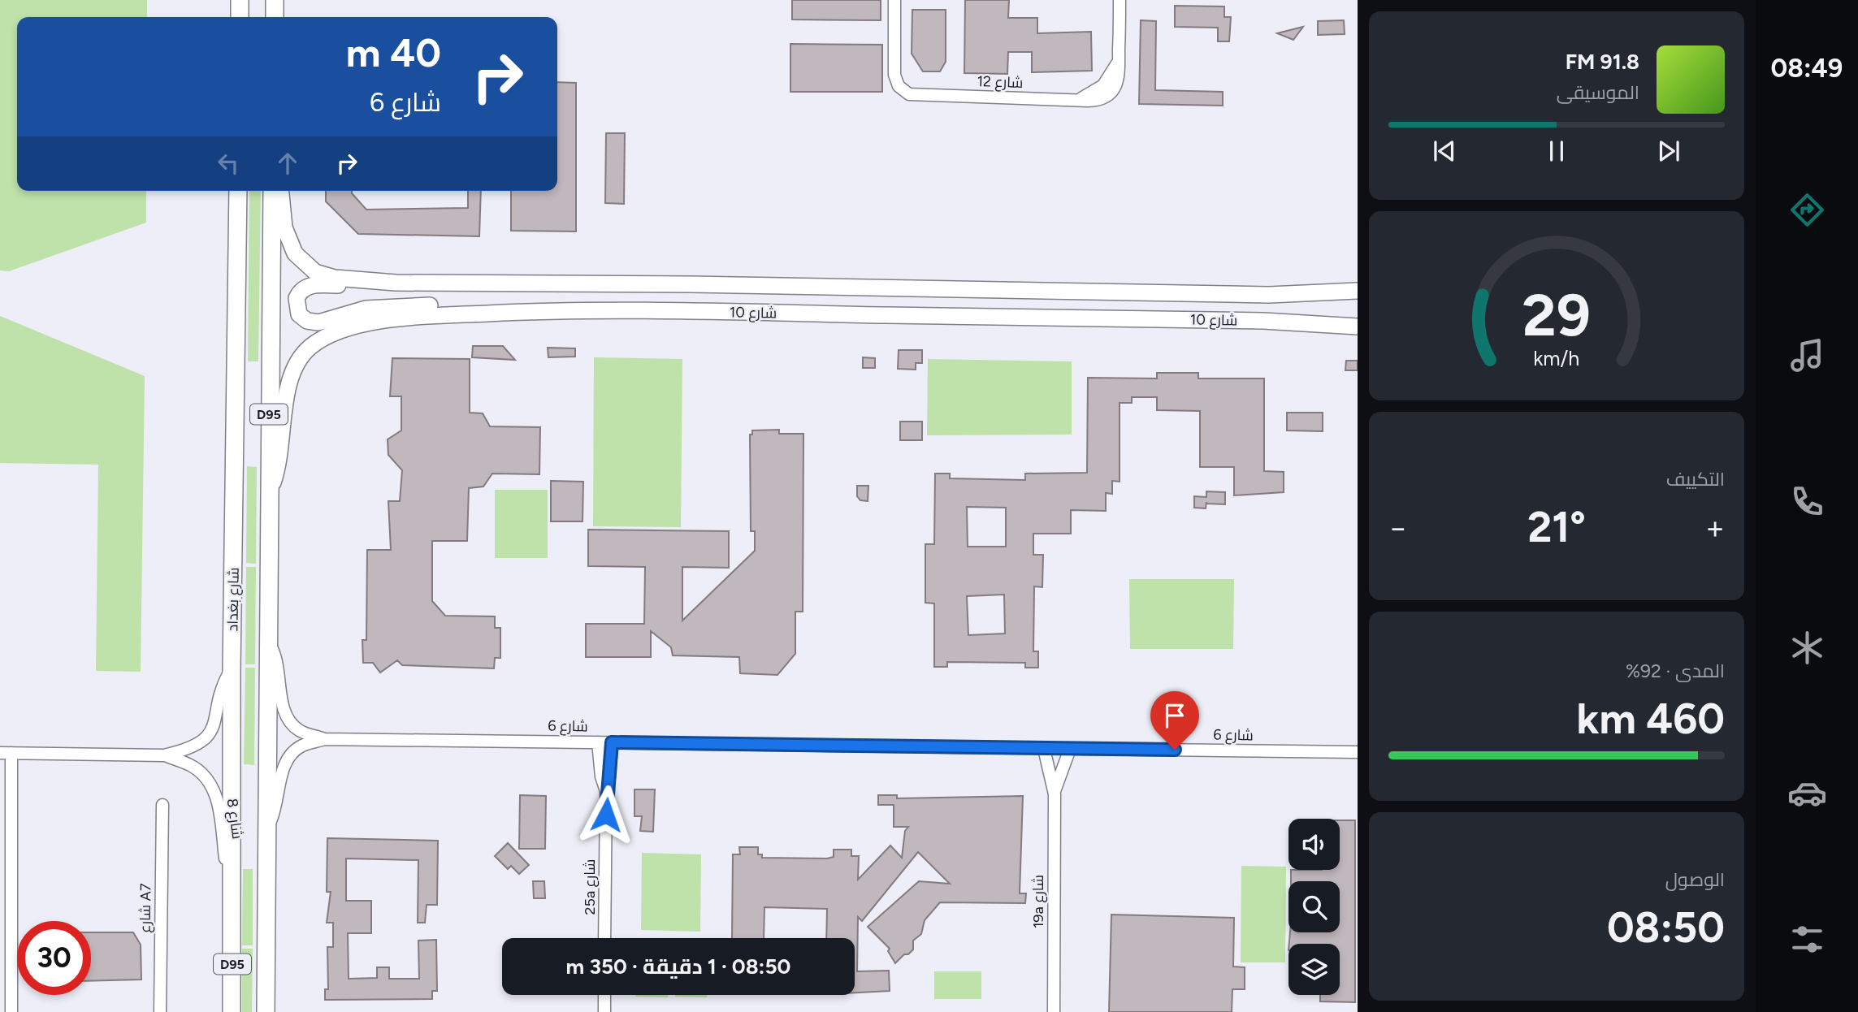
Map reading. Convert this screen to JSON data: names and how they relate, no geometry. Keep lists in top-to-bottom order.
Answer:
{
  "streets": {
    "main road": ["D95", "شارع بغداد"],
    "street": [
      "شارع 12",
      "شارع 10",
      "شارع 6",
      "شارع 8",
      "25a شارع",
      "19a شارع",
      "شارع A7"
    ]
  },
  "crossings": [
    ["شارع 10", "D95"],
    ["D95", "شارع 6"],
    ["شارع بغداد", "شارع 8"],
    ["شارع 6", "25a شارع"],
    ["شارع 6", "19a شارع"]
  ],
  "page": {
    "tabs": "08:49",
    "turn": ["40 m", "شارع 6"],
    "song": ["91.8 FM", "الموسيقى"],
    "tile": [
      "التكييف",
      ["المدى · 92%", "460 km"],
      ["الوصول", "08:50"]
    ],
    "heat": ["−", "21°", "+"],
    "limit": "30",
    "trip": "08:50 · 1 دقيقة · 350 m",
    "gauge": ["29", "km/h"]
  }
}
